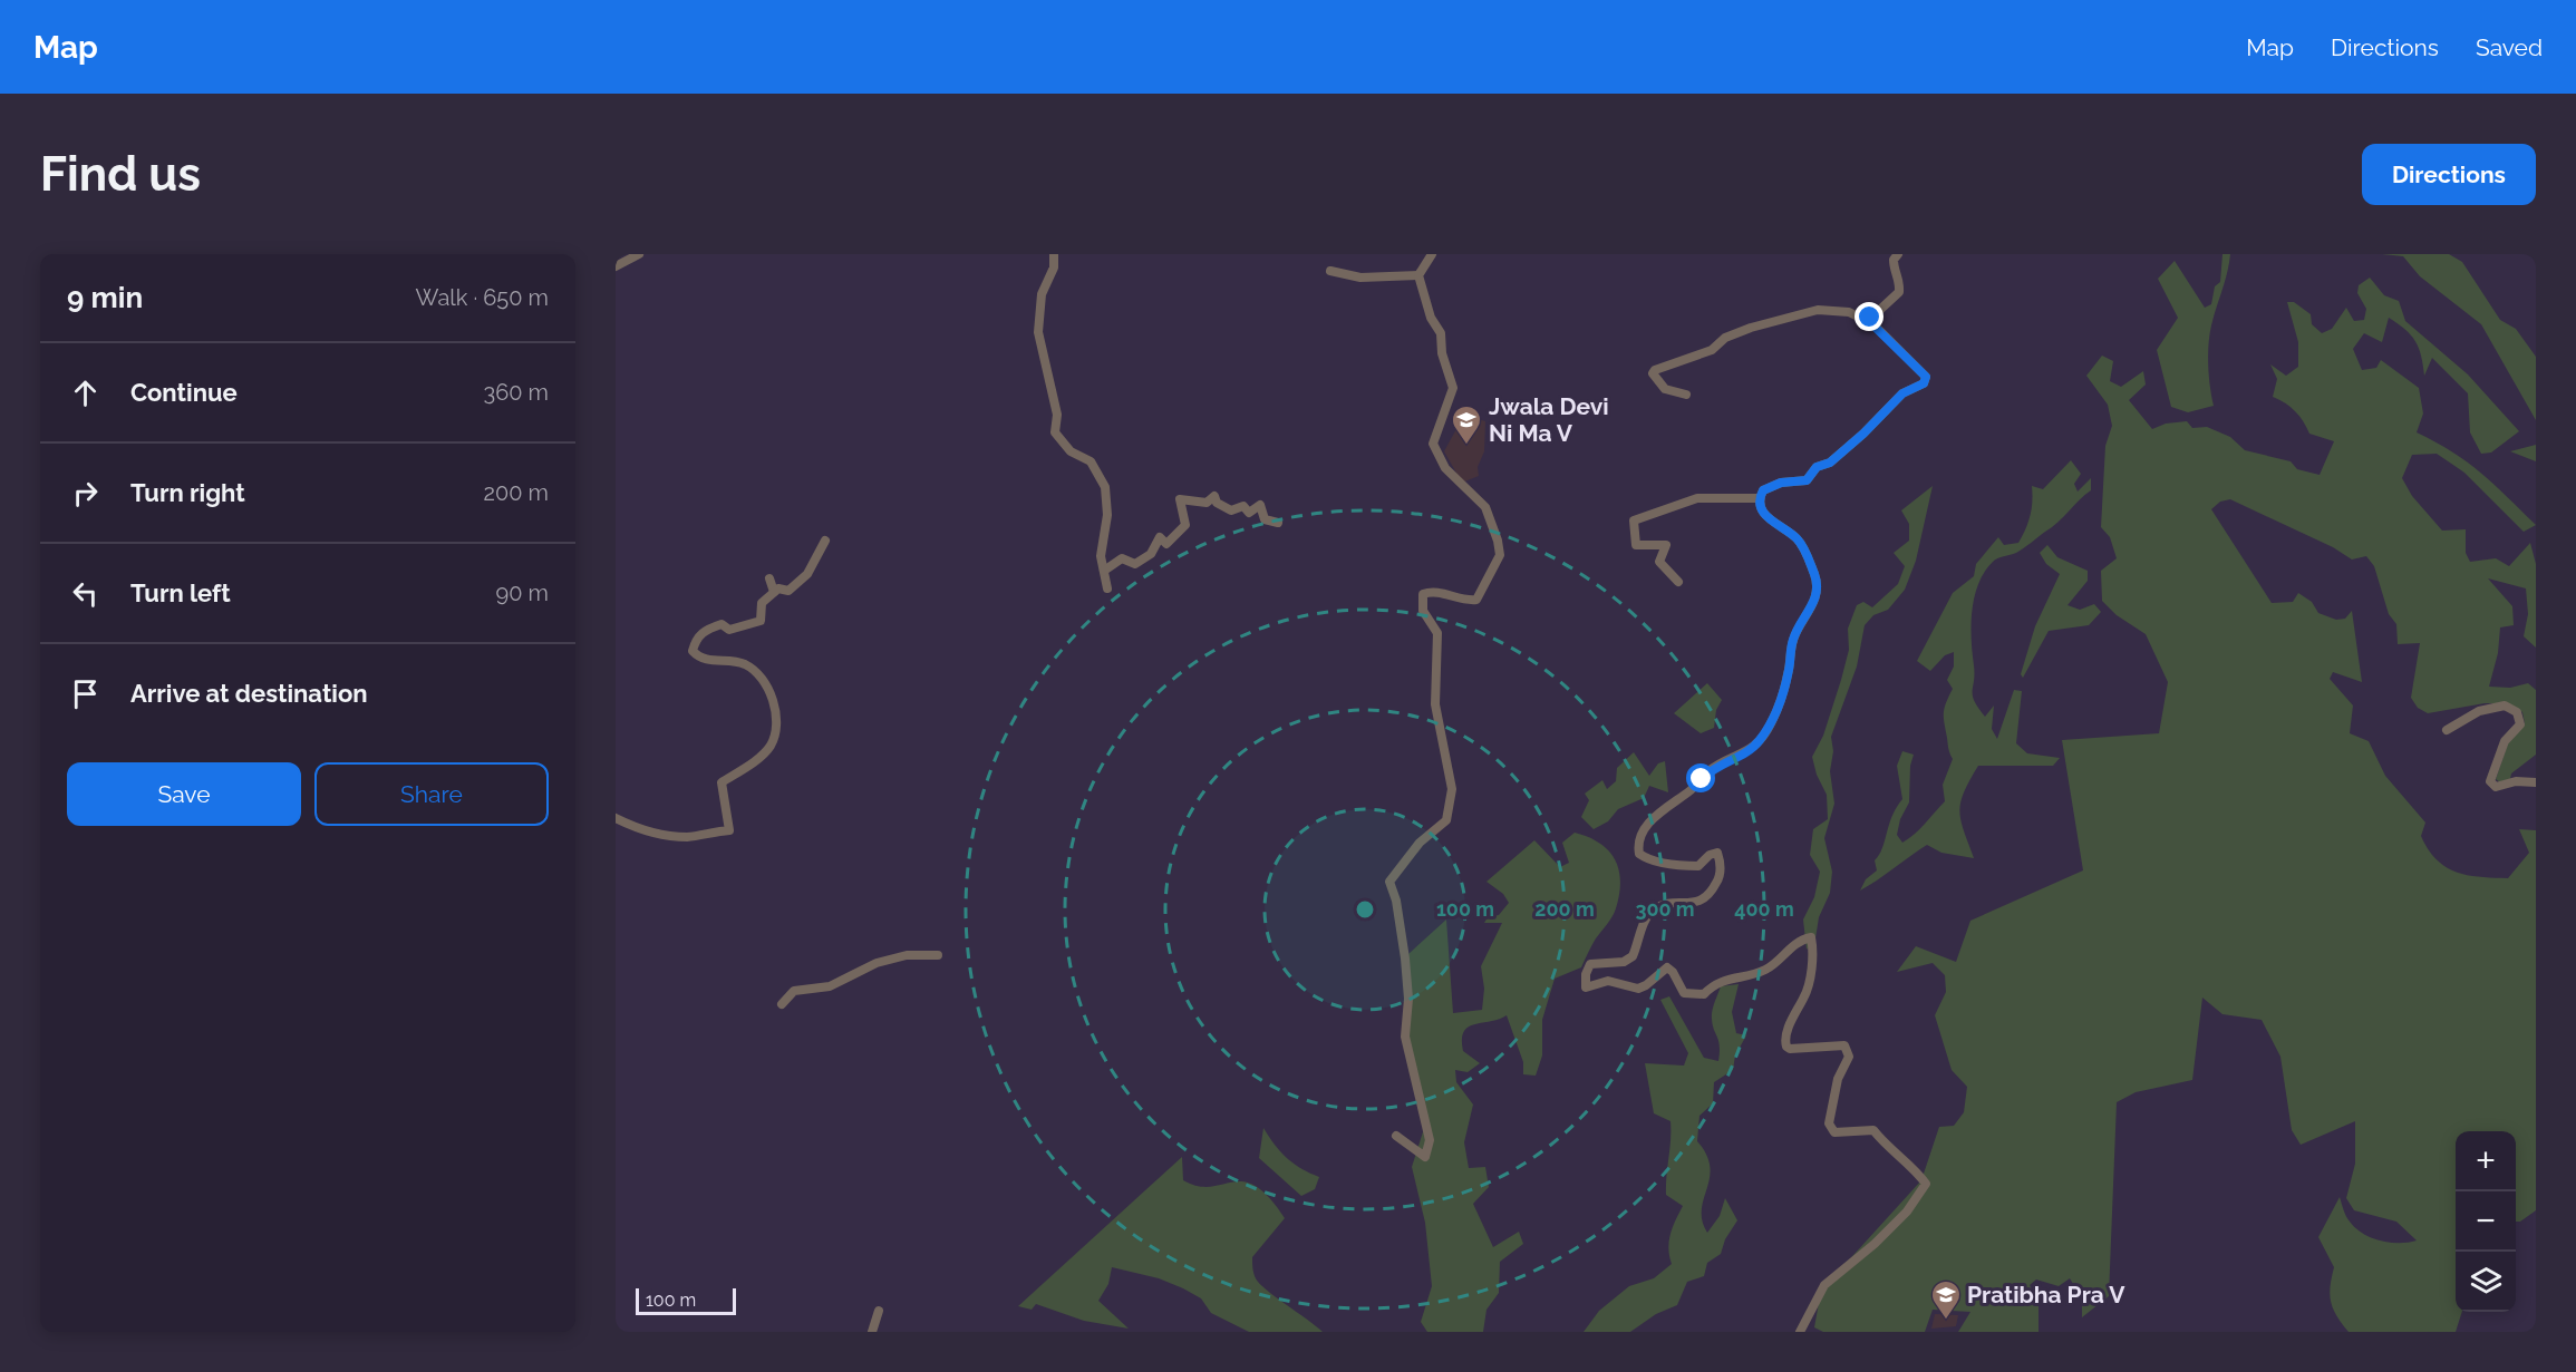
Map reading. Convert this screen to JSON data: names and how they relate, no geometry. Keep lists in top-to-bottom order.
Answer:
{
  "places": {
    "school or university": ["Jwala Devi Ni Ma V", "Pratibha Pra V"]
  },
  "scale_bar": "100 m",
  "page": {
    "header": "Map",
    "nav": ["Map", "Directions", "Saved"],
    "buttons": [
      "Directions",
      ["Save", "Share"]
    ],
    "title": "Find us",
    "heading": ["9 min", "Walk · 650 m"],
    "list": [
      ["Continue", "360 m"],
      ["Turn right", "200 m"],
      ["Turn left", "90 m"],
      "Arrive at destination"
    ],
    "map_buttons": ["+", "−"],
    "scale": "100 m"
  },
  "rings": [
    "100 m",
    "200 m",
    "300 m",
    "400 m"
  ]
}
